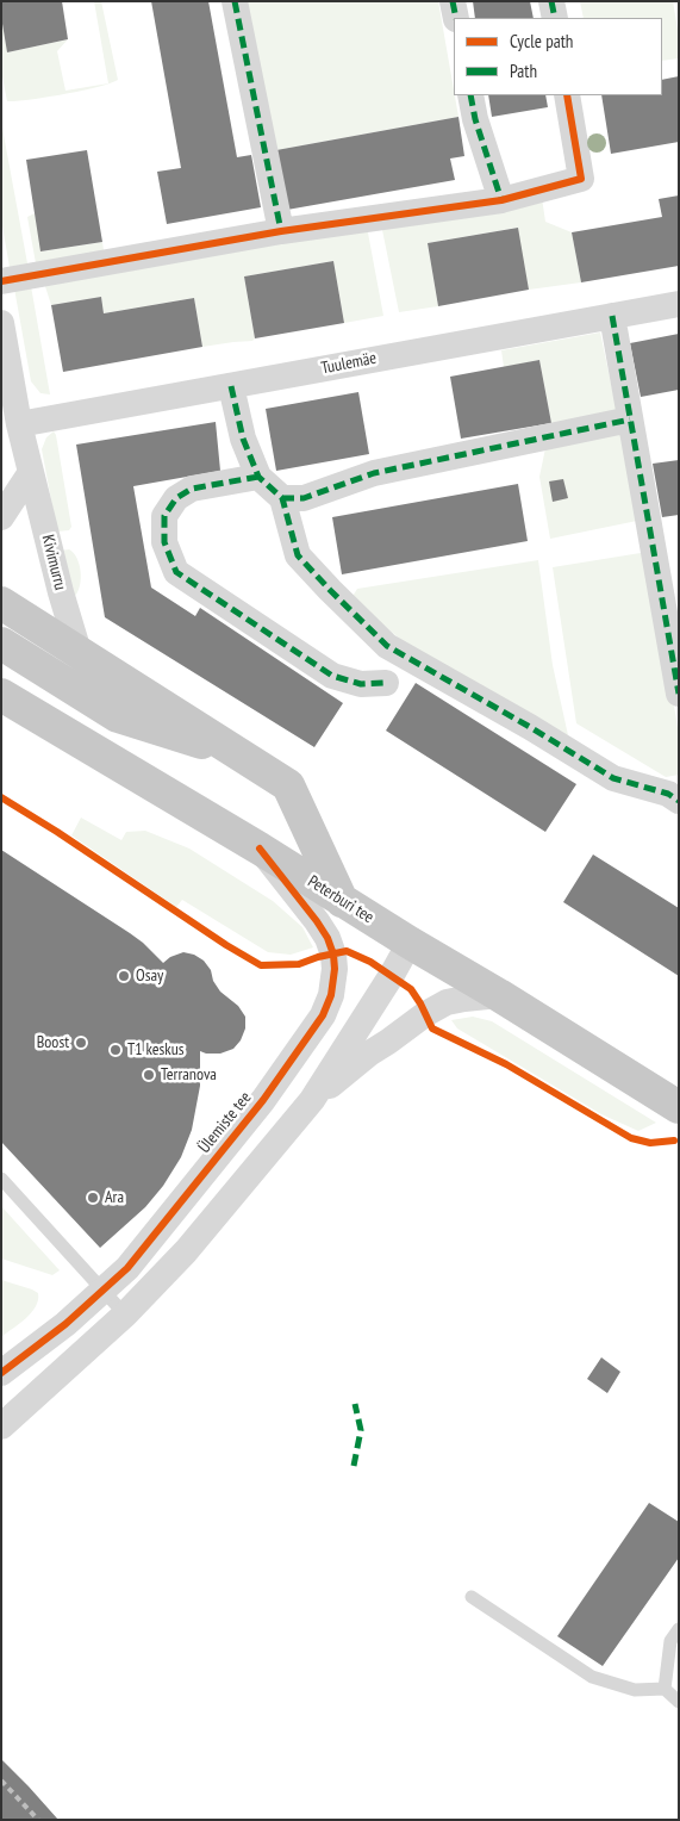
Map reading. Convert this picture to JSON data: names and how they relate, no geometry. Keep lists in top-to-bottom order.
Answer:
{
  "streets": {
    "highway": ["Peterburi tee"],
    "street": ["Tuulemäe", "Kivimurru", "Ülemiste tee"]
  },
  "crossings": [
    ["Tuulemäe", "Kivimurru"],
    ["Peterburi tee", "Ülemiste tee"]
  ],
  "places": [
    "Osay",
    "Boost",
    "T1 keskus",
    "Terranova",
    "Ara"
  ],
  "legend": ["Cycle path", "Path"]
}
